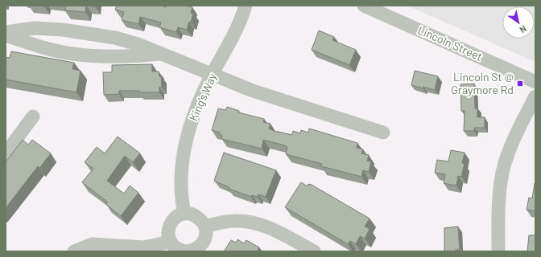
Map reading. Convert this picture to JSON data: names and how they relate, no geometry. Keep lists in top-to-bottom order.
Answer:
{
  "streets": {
    "street": ["Lincoln Street", "King's Way"]
  },
  "places": {
    "transit": ["Lincoln St @ Graymore Rd"]
  },
  "north": "bottom right"
}
